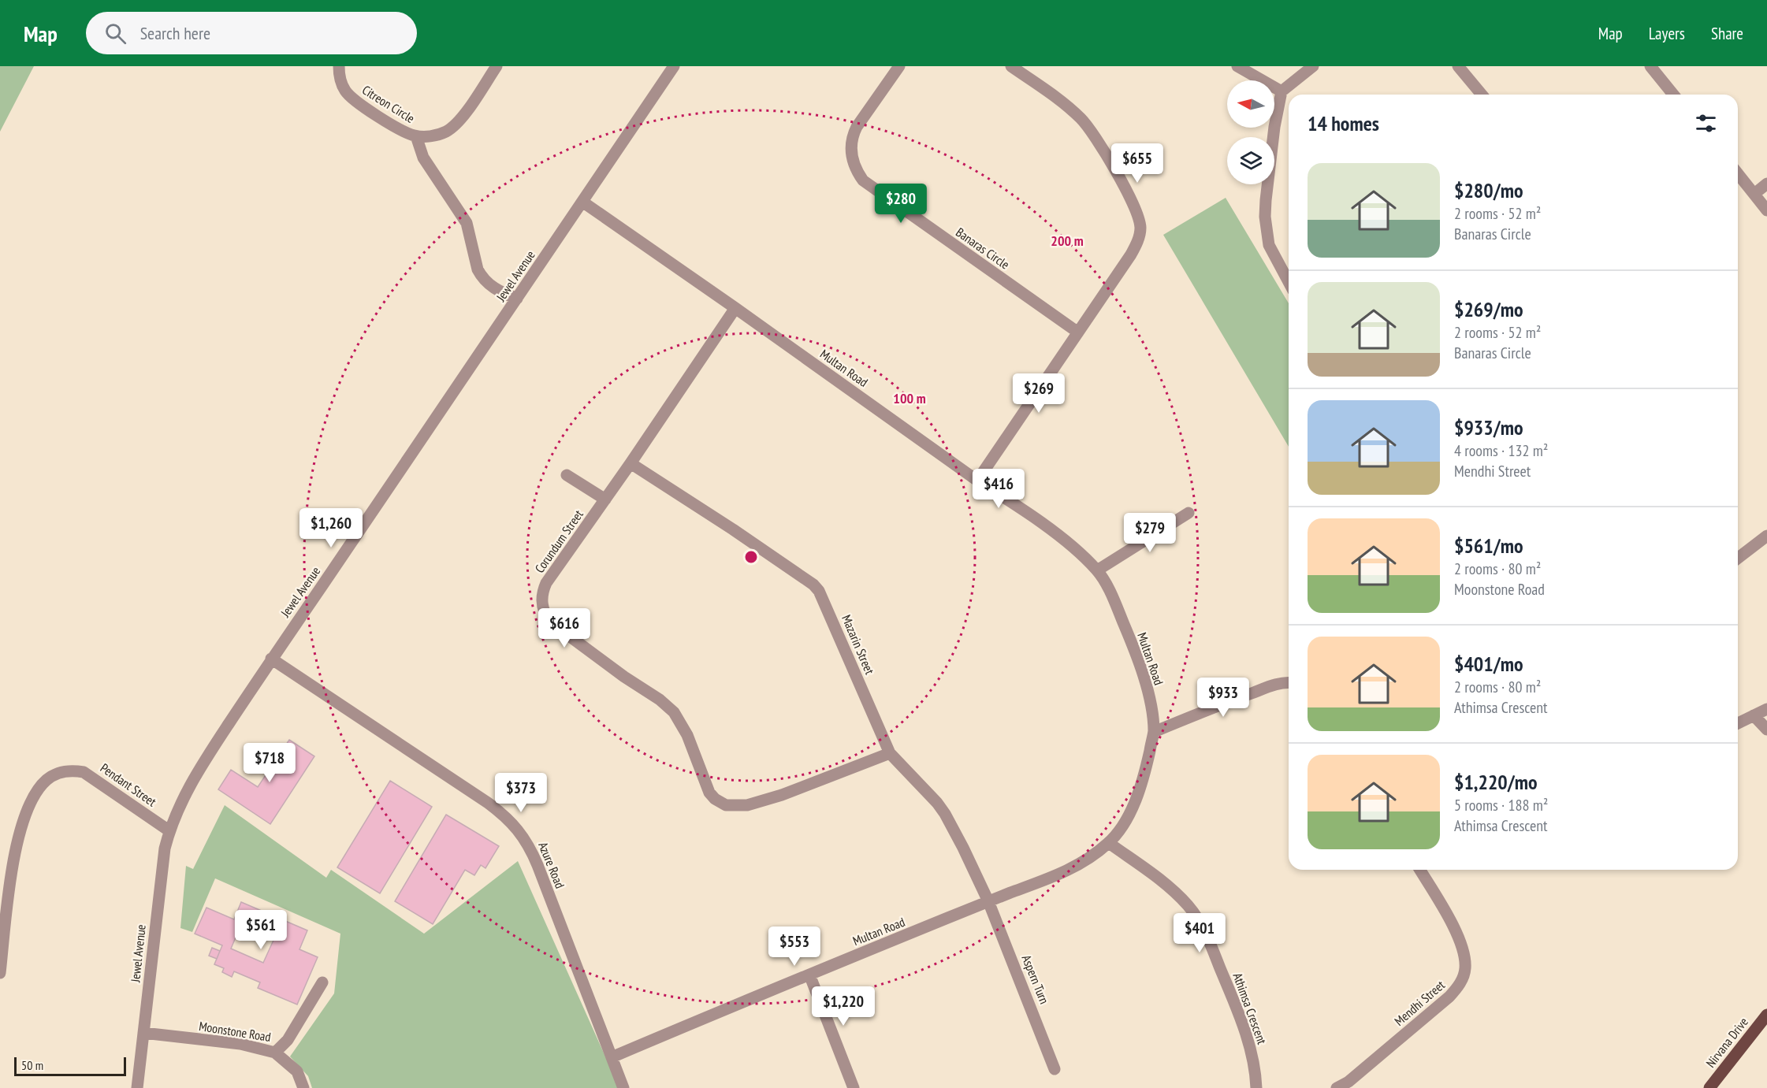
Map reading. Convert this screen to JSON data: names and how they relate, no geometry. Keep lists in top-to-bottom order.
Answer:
{
  "streets": {
    "main road": ["Nirvana Drive"],
    "street": [
      "Citreon Circle",
      "Banaras Circle",
      "Jewel Avenue",
      "Multan Road",
      "Corundum Street",
      "Mazarin Street",
      "Pendant Street",
      "Azure Road",
      "Aspern Turn",
      "Mendhi Street",
      "Athimsa Crescent",
      "Moonstone Road"
    ]
  },
  "crossings": [
    ["Jewel Avenue", "Multan Road"],
    ["Jewel Avenue", "Pendant Street"],
    ["Jewel Avenue", "Azure Road"],
    ["Jewel Avenue", "Moonstone Road"],
    ["Multan Road", "Corundum Street"],
    ["Multan Road", "Mazarin Street"],
    ["Multan Road", "Azure Road"],
    ["Multan Road", "Aspern Turn"],
    ["Multan Road", "Athimsa Crescent"],
    ["Corundum Street", "Mazarin Street"],
    ["Mazarin Street", "Aspern Turn"]
  ],
  "scale_bar": "50 m",
  "north": "left",
  "page": {
    "header": "Map",
    "search": "Search here",
    "nav": ["Map", "Layers", "Share"],
    "heading": "14 homes",
    "price": [
      "$655",
      "$280",
      "$269",
      "$416",
      "$1,260",
      "$279",
      "$616",
      "$933",
      "$718",
      "$373",
      "$561",
      "$401",
      "$553",
      "$1,220"
    ],
    "list": [
      {
        "name": "$280/mo",
        "note": "2 rooms · 52 m² · Banaras Circle"
      },
      {
        "name": "$269/mo",
        "note": "2 rooms · 52 m² · Banaras Circle"
      },
      {
        "name": "$933/mo",
        "note": "4 rooms · 132 m² · Mendhi Street"
      },
      {
        "name": "$561/mo",
        "note": "2 rooms · 80 m² · Moonstone Road"
      },
      {
        "name": "$401/mo",
        "note": "2 rooms · 80 m² · Athimsa Crescent"
      },
      {
        "name": "$1,220/mo",
        "note": "5 rooms · 188 m² · Athimsa Crescent"
      }
    ],
    "scale": "50 m"
  },
  "rings": ["200 m", "100 m"]
}
